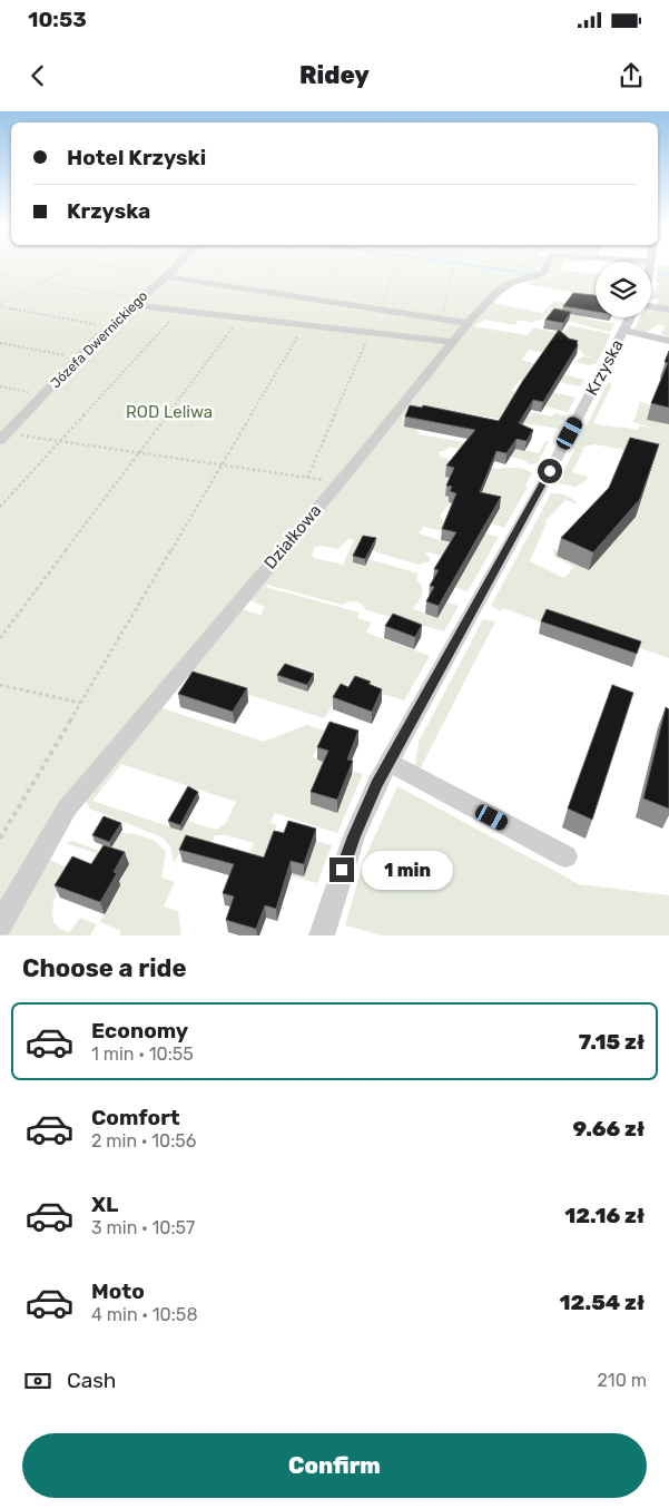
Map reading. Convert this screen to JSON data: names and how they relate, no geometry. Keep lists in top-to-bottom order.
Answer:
{
  "streets": {
    "street": ["Józefa Dwernickiego", "Krzyska", "Działkowa"]
  },
  "parks": ["ROD Leliwa"],
  "page": {
    "status": "10:53",
    "header": "Ridey",
    "banner": ["Hotel Krzyski", "Krzyska"],
    "bubble": "1 min",
    "heading": "Choose a ride",
    "list": [
      {
        "name": "Economy",
        "note": "1 min · 10:55",
        "value": "7.15 zł"
      },
      {
        "name": "Comfort",
        "note": "2 min · 10:56",
        "value": "9.66 zł"
      },
      {
        "name": "XL",
        "note": "3 min · 10:57",
        "value": "12.16 zł"
      },
      {
        "name": "Moto",
        "note": "4 min · 10:58",
        "value": "12.54 zł"
      }
    ],
    "pay": ["Cash", "210 m"],
    "buttons": "Confirm"
  }
}
